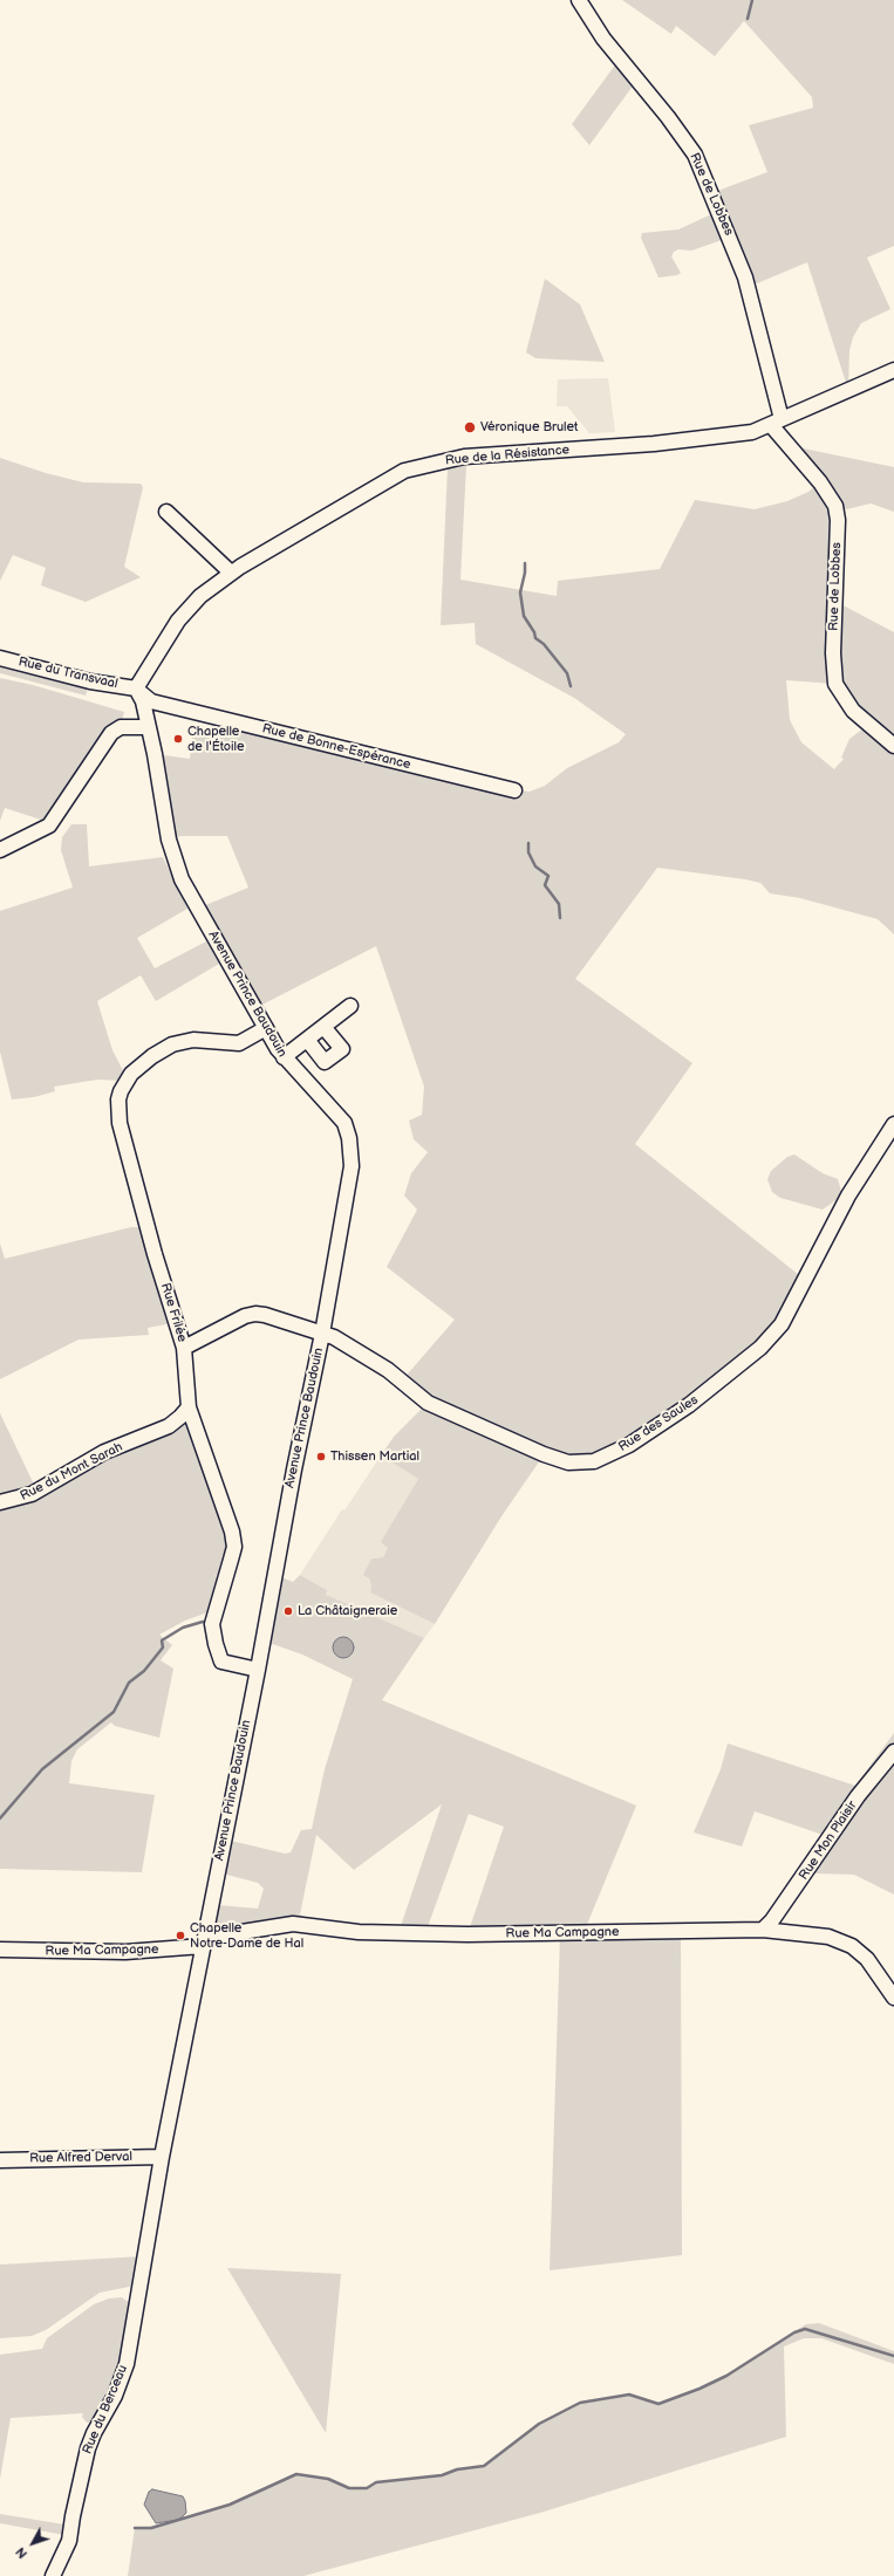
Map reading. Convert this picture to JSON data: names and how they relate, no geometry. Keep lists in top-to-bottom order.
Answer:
{
  "streets": {
    "street": [
      "Rue de Lobbes",
      "Rue de la Résistance",
      "Rue du Transvaal",
      "Rue de Bonne-Espérance",
      "Avenue Prince Baudouin",
      "Rue Frilée",
      "Rue des Saules",
      "Rue du Mont Sarah",
      "Rue Mon Plaisir",
      "Rue Ma Campagne",
      "Rue Alfred Derval",
      "Rue du Berceau"
    ]
  },
  "crossings": [
    ["Rue de Lobbes", "Rue de la Résistance"],
    ["Rue de la Résistance", "Rue du Transvaal"],
    ["Rue de la Résistance", "Rue de Bonne-Espérance"],
    ["Rue de la Résistance", "Avenue Prince Baudouin"],
    ["Rue du Transvaal", "Rue de Bonne-Espérance"],
    ["Rue du Transvaal", "Avenue Prince Baudouin"],
    ["Rue de Bonne-Espérance", "Avenue Prince Baudouin"],
    ["Avenue Prince Baudouin", "Rue Frilée"],
    ["Avenue Prince Baudouin", "Rue des Saules"],
    ["Avenue Prince Baudouin", "Rue Ma Campagne"],
    ["Avenue Prince Baudouin", "Rue Alfred Derval"],
    ["Avenue Prince Baudouin", "Rue du Berceau"],
    ["Rue Frilée", "Rue des Saules"],
    ["Rue Frilée", "Rue du Mont Sarah"],
    ["Rue Mon Plaisir", "Rue Ma Campagne"],
    ["Rue Alfred Derval", "Rue du Berceau"]
  ],
  "places": [
    "Véronique Brulet",
    "Chapelle de l'Étoile",
    "Thissen Martial",
    "La Châtaigneraie",
    "Chapelle Notre-Dame de Hal"
  ],
  "north": "bottom left"
}
